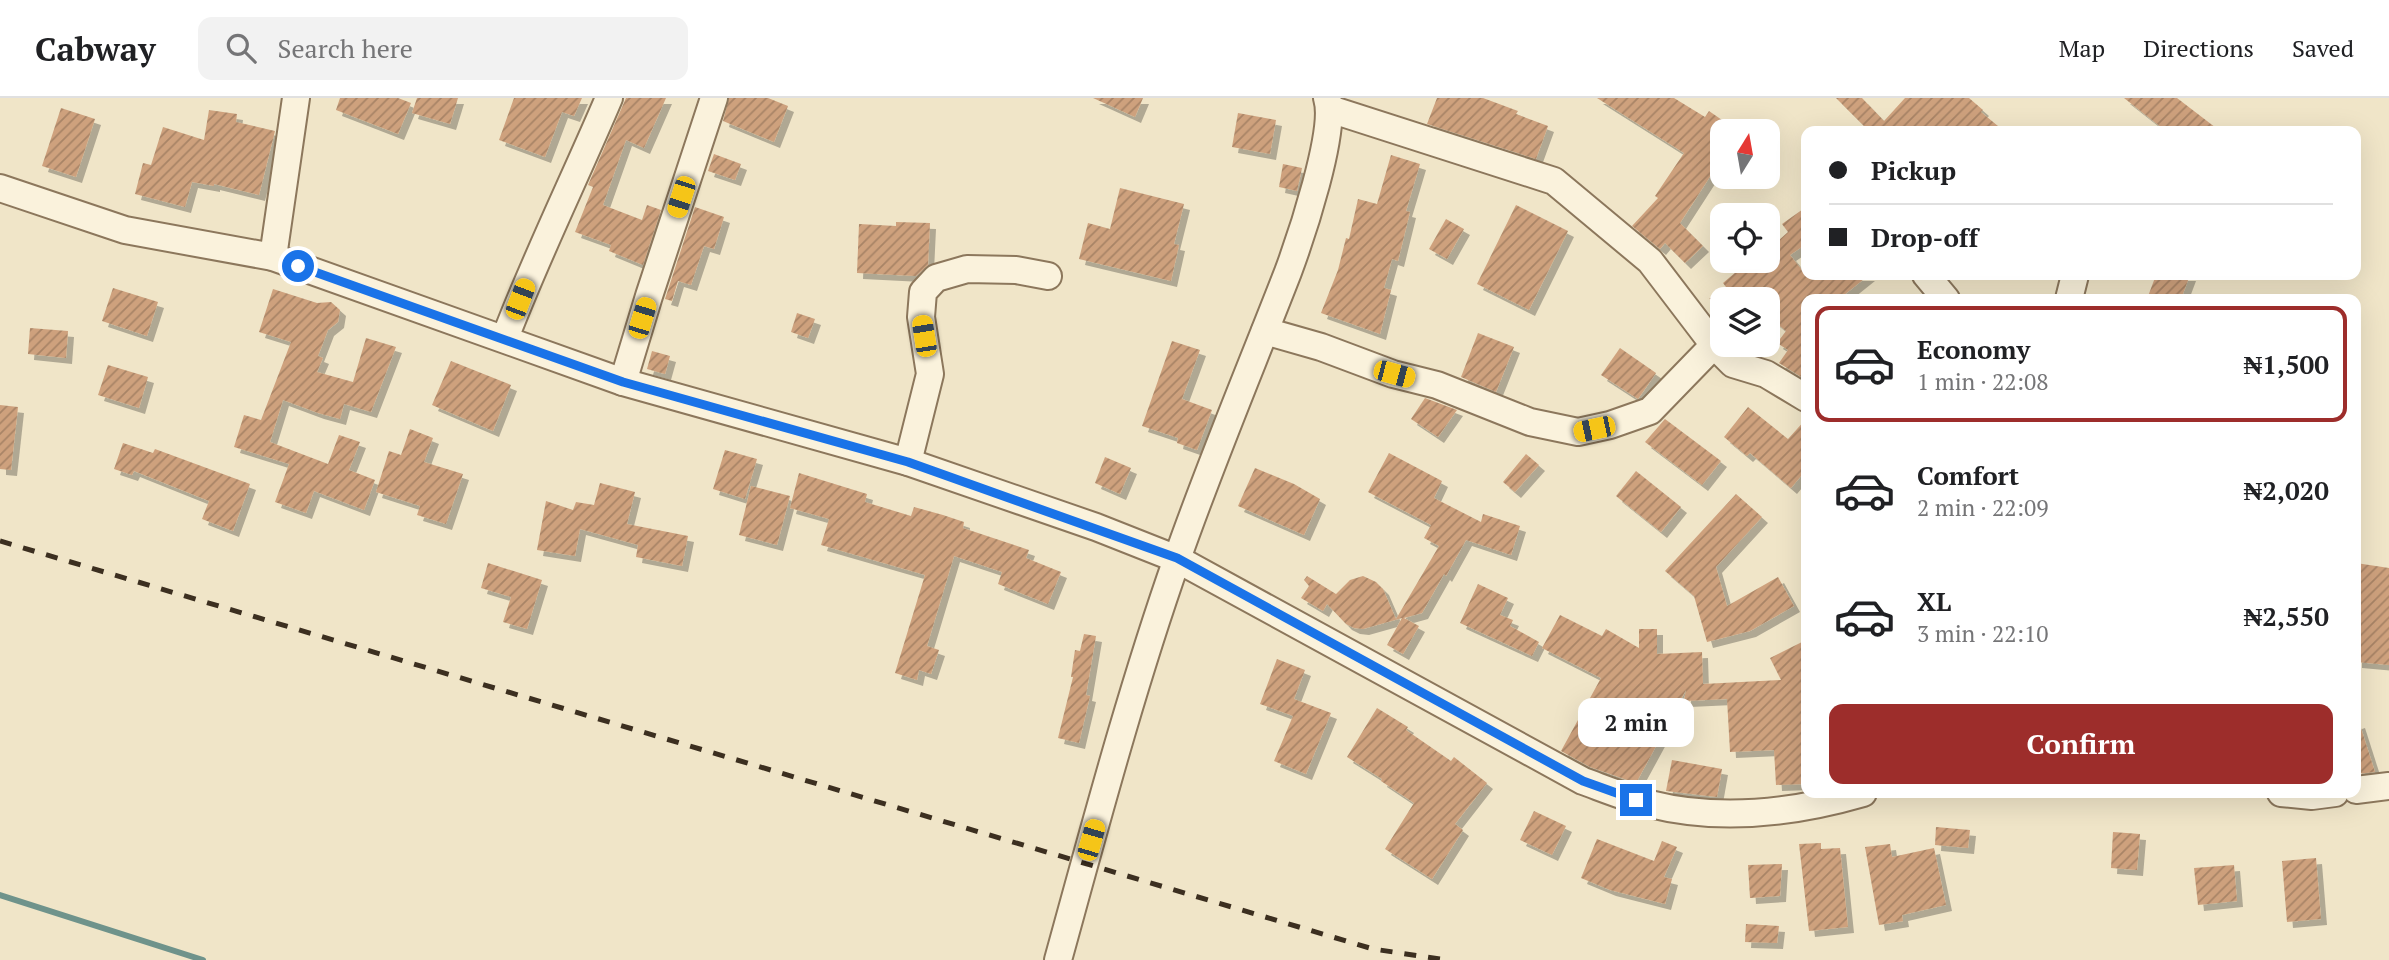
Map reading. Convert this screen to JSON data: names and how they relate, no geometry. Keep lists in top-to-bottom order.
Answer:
{
  "north": "top",
  "page": {
    "header": "Cabway",
    "search": "Search here",
    "nav": ["Map", "Directions", "Saved"],
    "banner": ["Pickup", "Drop-off"],
    "list": [
      {
        "name": "Economy",
        "note": "1 min · 22:08",
        "value": "₦1,500"
      },
      {
        "name": "Comfort",
        "note": "2 min · 22:09",
        "value": "₦2,020"
      },
      {
        "name": "XL",
        "note": "3 min · 22:10",
        "value": "₦2,550"
      }
    ],
    "buttons": "Confirm",
    "bubble": "2 min"
  }
}
